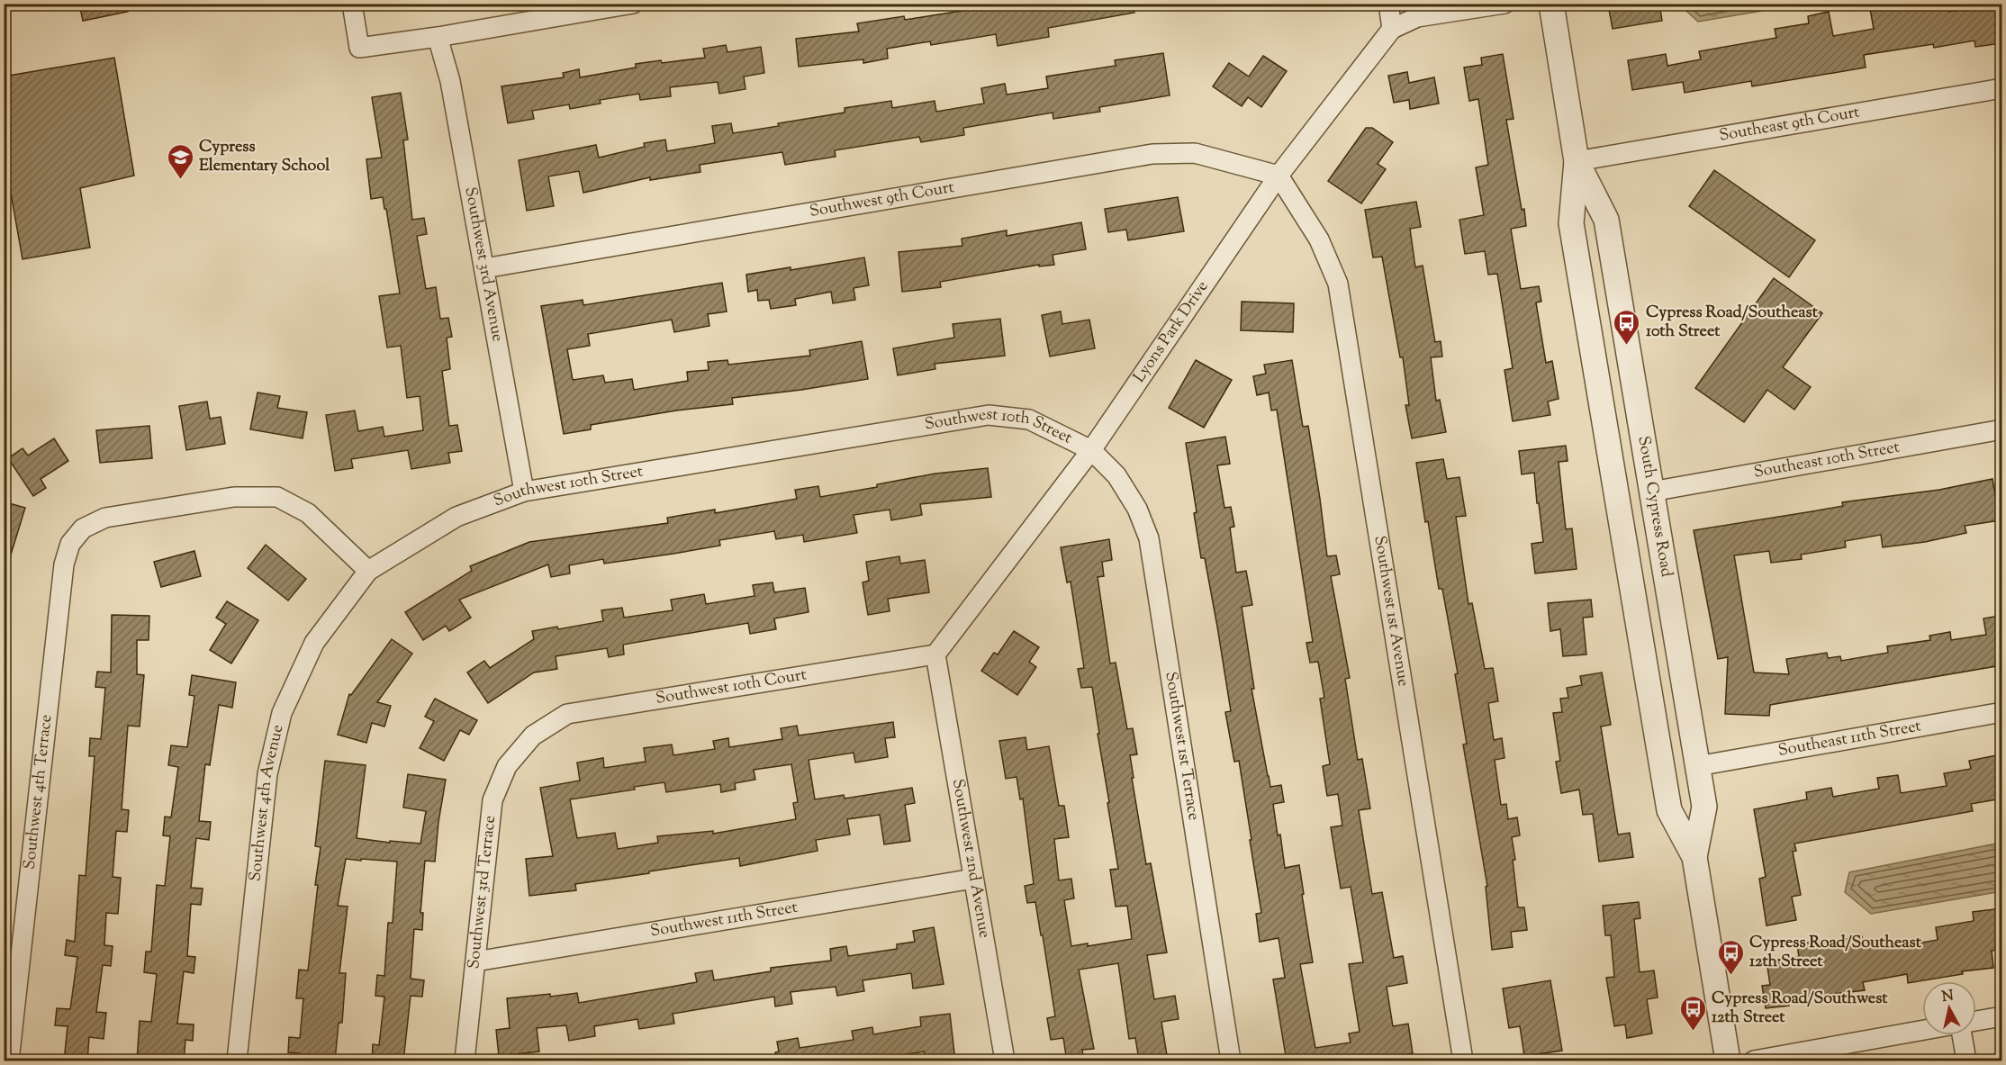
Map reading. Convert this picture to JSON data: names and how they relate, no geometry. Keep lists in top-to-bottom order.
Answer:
{
  "streets": {
    "street": [
      "Southeast 9th Court",
      "Southwest 9th Court",
      "Southwest 3rd Avenue",
      "Lyons Park Drive",
      "Southwest 10th Street",
      "Southeast 10th Street",
      "South Cypress Road",
      "Southwest 1st Avenue",
      "Southwest 10th Court",
      "Southeast 11th Street",
      "Southwest 1st Terrace",
      "Southwest 4th Terrace",
      "Southwest 4th Avenue",
      "Southwest 2nd Avenue",
      "Southwest 3rd Terrace",
      "Southwest 11th Street"
    ]
  },
  "crossings": [
    ["Southeast 9th Court", "South Cypress Road"],
    ["Southwest 9th Court", "Southwest 3rd Avenue"],
    ["Southwest 9th Court", "Lyons Park Drive"],
    ["Southwest 9th Court", "Southwest 1st Avenue"],
    ["Southwest 3rd Avenue", "Southwest 10th Street"],
    ["Lyons Park Drive", "Southwest 10th Street"],
    ["Lyons Park Drive", "Southwest 1st Avenue"],
    ["Lyons Park Drive", "Southwest 10th Court"],
    ["Lyons Park Drive", "Southwest 1st Terrace"],
    ["Lyons Park Drive", "Southwest 2nd Avenue"],
    ["Southwest 10th Street", "Southwest 1st Terrace"],
    ["Southwest 10th Street", "Southwest 4th Terrace"],
    ["Southwest 10th Street", "Southwest 4th Avenue"],
    ["Southeast 10th Street", "South Cypress Road"],
    ["South Cypress Road", "Southeast 11th Street"],
    ["Southwest 10th Court", "Southwest 2nd Avenue"],
    ["Southwest 10th Court", "Southwest 3rd Terrace"],
    ["Southwest 4th Terrace", "Southwest 4th Avenue"],
    ["Southwest 2nd Avenue", "Southwest 11th Street"],
    ["Southwest 3rd Terrace", "Southwest 11th Street"]
  ],
  "places": {
    "school or university": ["Cypress Elementary School"],
    "bus stop": ["Cypress Road/Southeast 10th Street", "Cypress Road/Southeast 12th Street", "Cypress Road/Southwest 12th Street"]
  },
  "north": "top"
}
